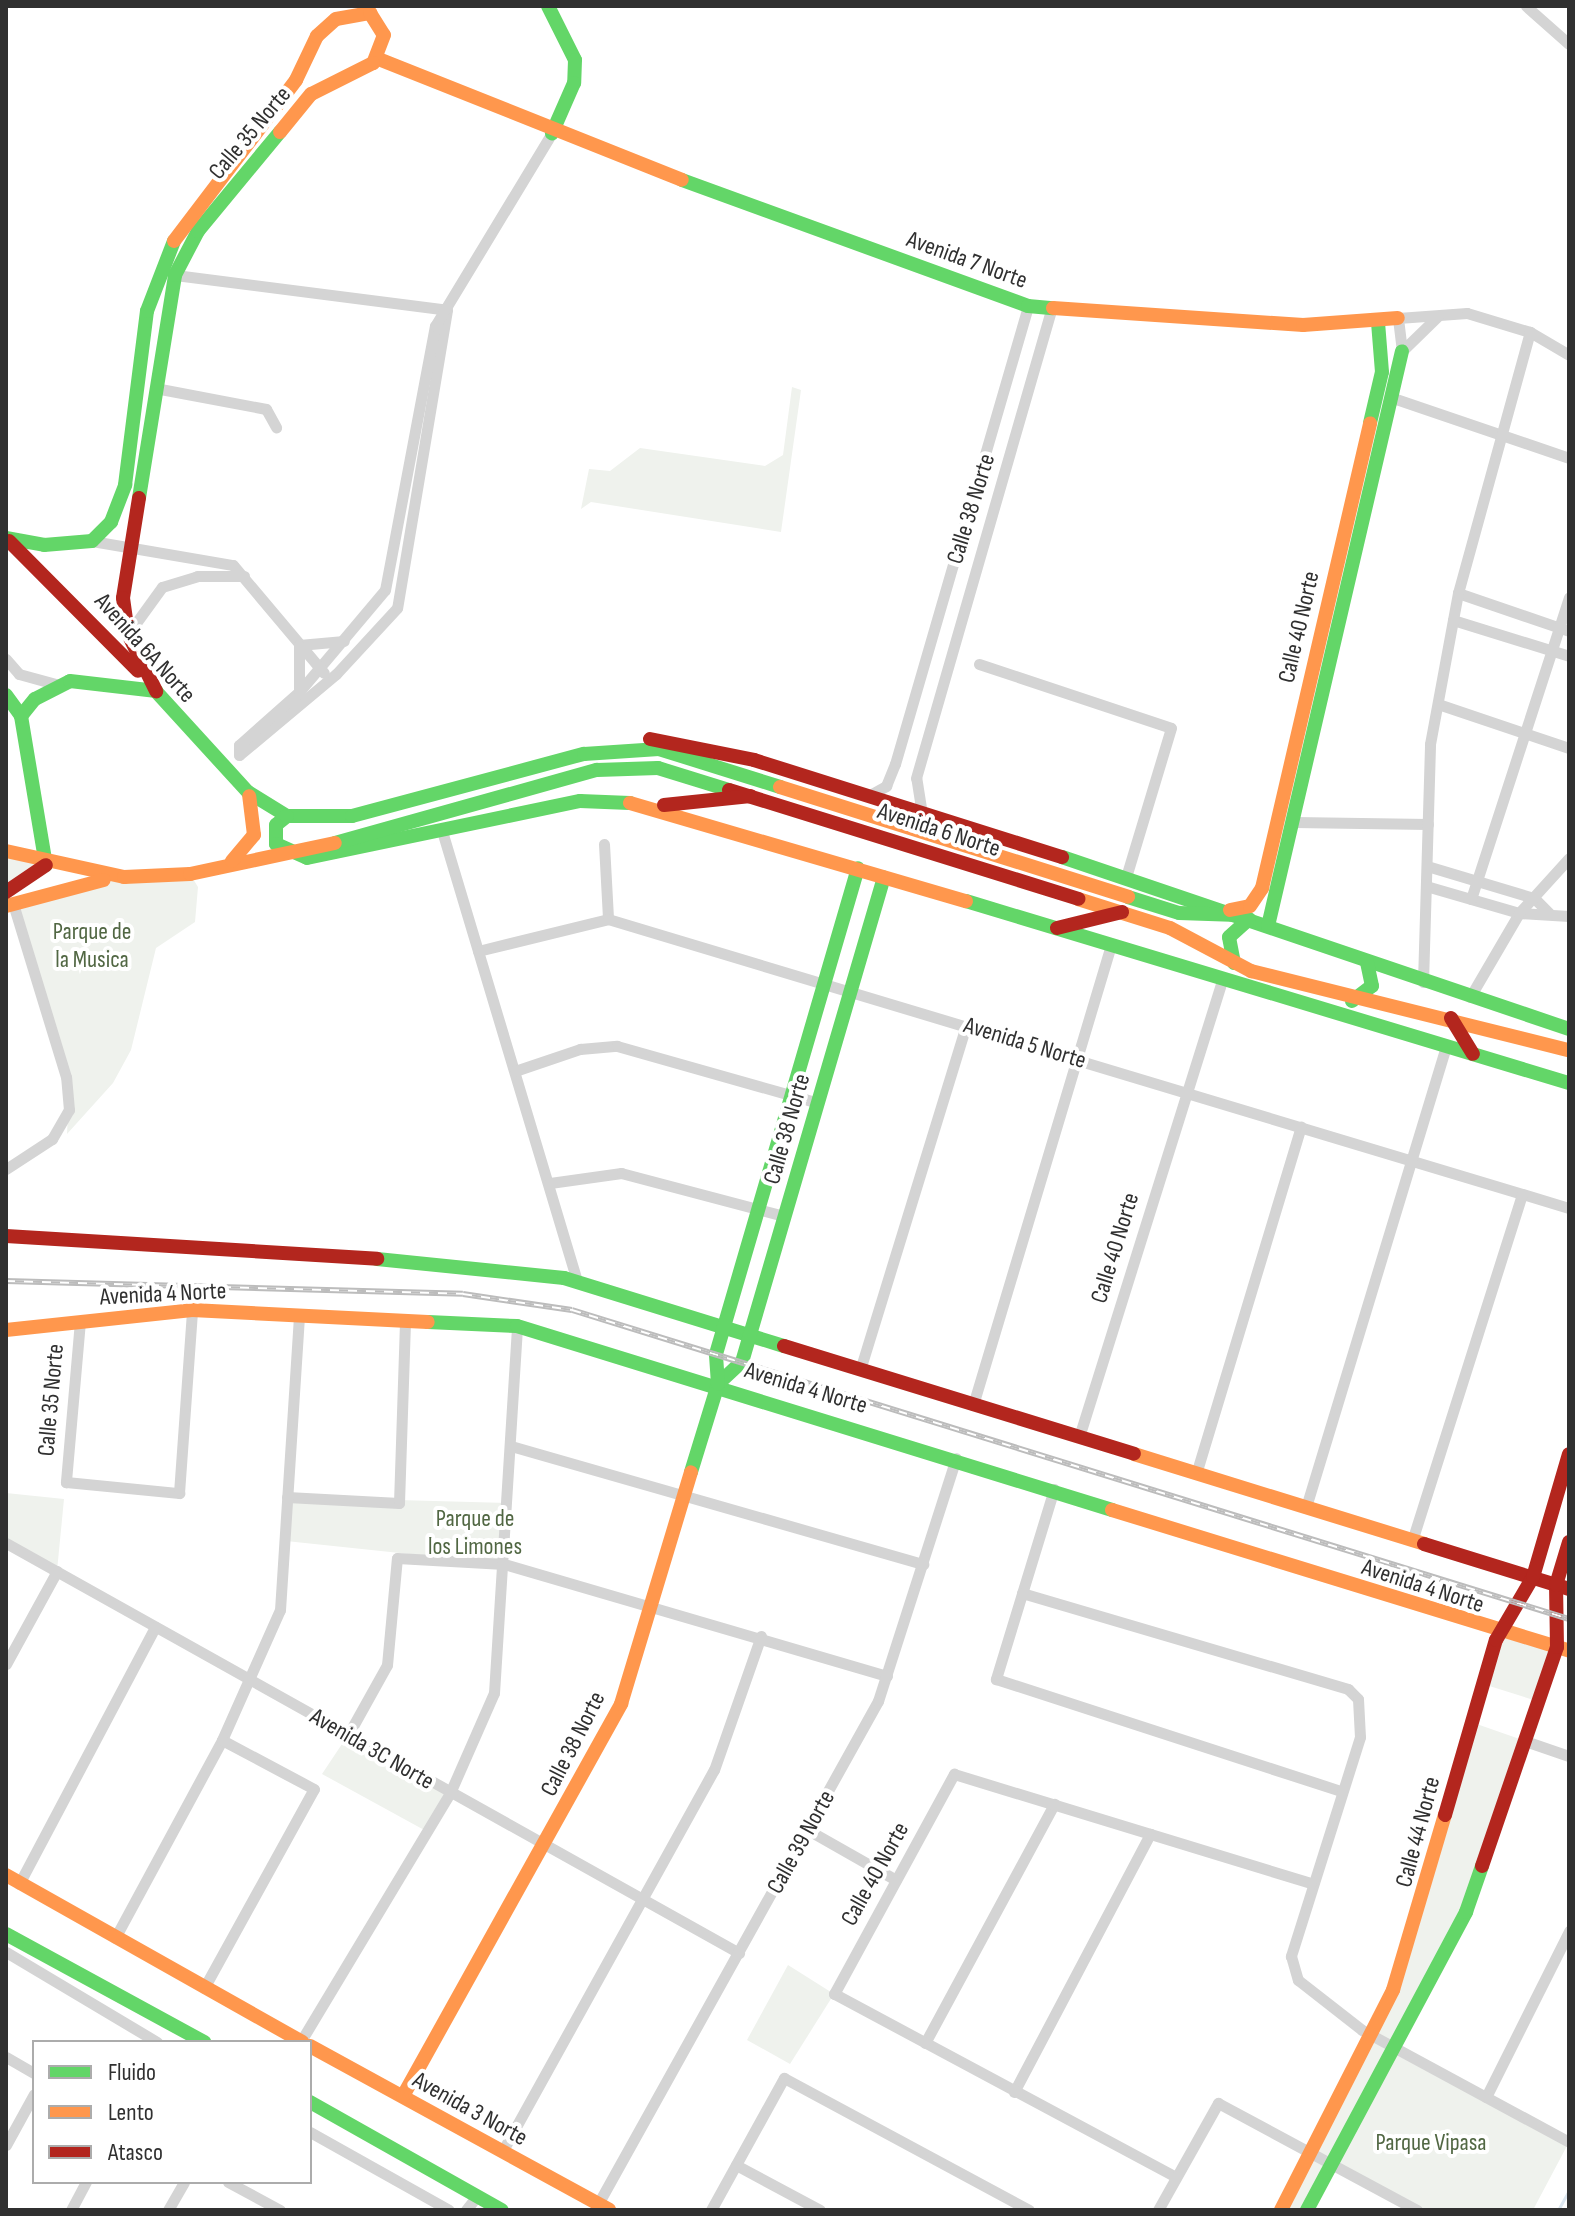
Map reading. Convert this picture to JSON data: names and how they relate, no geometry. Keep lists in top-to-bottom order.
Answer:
{
  "streets": {
    "main road": [
      "Calle 35 Norte",
      "Avenida 7 Norte",
      "Calle 38 Norte",
      "Calle 40 Norte",
      "Avenida 6A Norte",
      "Avenida 6 Norte",
      "Avenida 4 Norte",
      "Calle 44 Norte",
      "Avenida 3 Norte"
    ],
    "street": ["Avenida 5 Norte", "Avenida 3C Norte", "Calle 39 Norte"]
  },
  "crossings": [
    ["Calle 35 Norte", "Avenida 7 Norte"],
    ["Calle 35 Norte", "Avenida 6A Norte"],
    ["Calle 35 Norte", "Avenida 6 Norte"],
    ["Calle 35 Norte", "Avenida 4 Norte"],
    ["Avenida 7 Norte", "Calle 38 Norte"],
    ["Avenida 7 Norte", "Calle 40 Norte"],
    ["Calle 38 Norte", "Avenida 6 Norte"],
    ["Calle 38 Norte", "Avenida 5 Norte"],
    ["Calle 38 Norte", "Avenida 4 Norte"],
    ["Calle 38 Norte", "Avenida 3C Norte"],
    ["Calle 38 Norte", "Avenida 3 Norte"],
    ["Calle 40 Norte", "Avenida 6 Norte"],
    ["Calle 40 Norte", "Avenida 5 Norte"],
    ["Calle 40 Norte", "Avenida 4 Norte"],
    ["Avenida 6A Norte", "Avenida 6 Norte"],
    ["Avenida 4 Norte", "Calle 44 Norte"],
    ["Avenida 4 Norte", "Calle 39 Norte"],
    ["Avenida 3C Norte", "Calle 39 Norte"],
    ["Calle 39 Norte", "Avenida 3 Norte"]
  ],
  "parks": ["Parque de la Musica", "Parque de los Limones", "Parque Vipasa"],
  "legend": ["Fluido", "Lento", "Atasco"]
}
